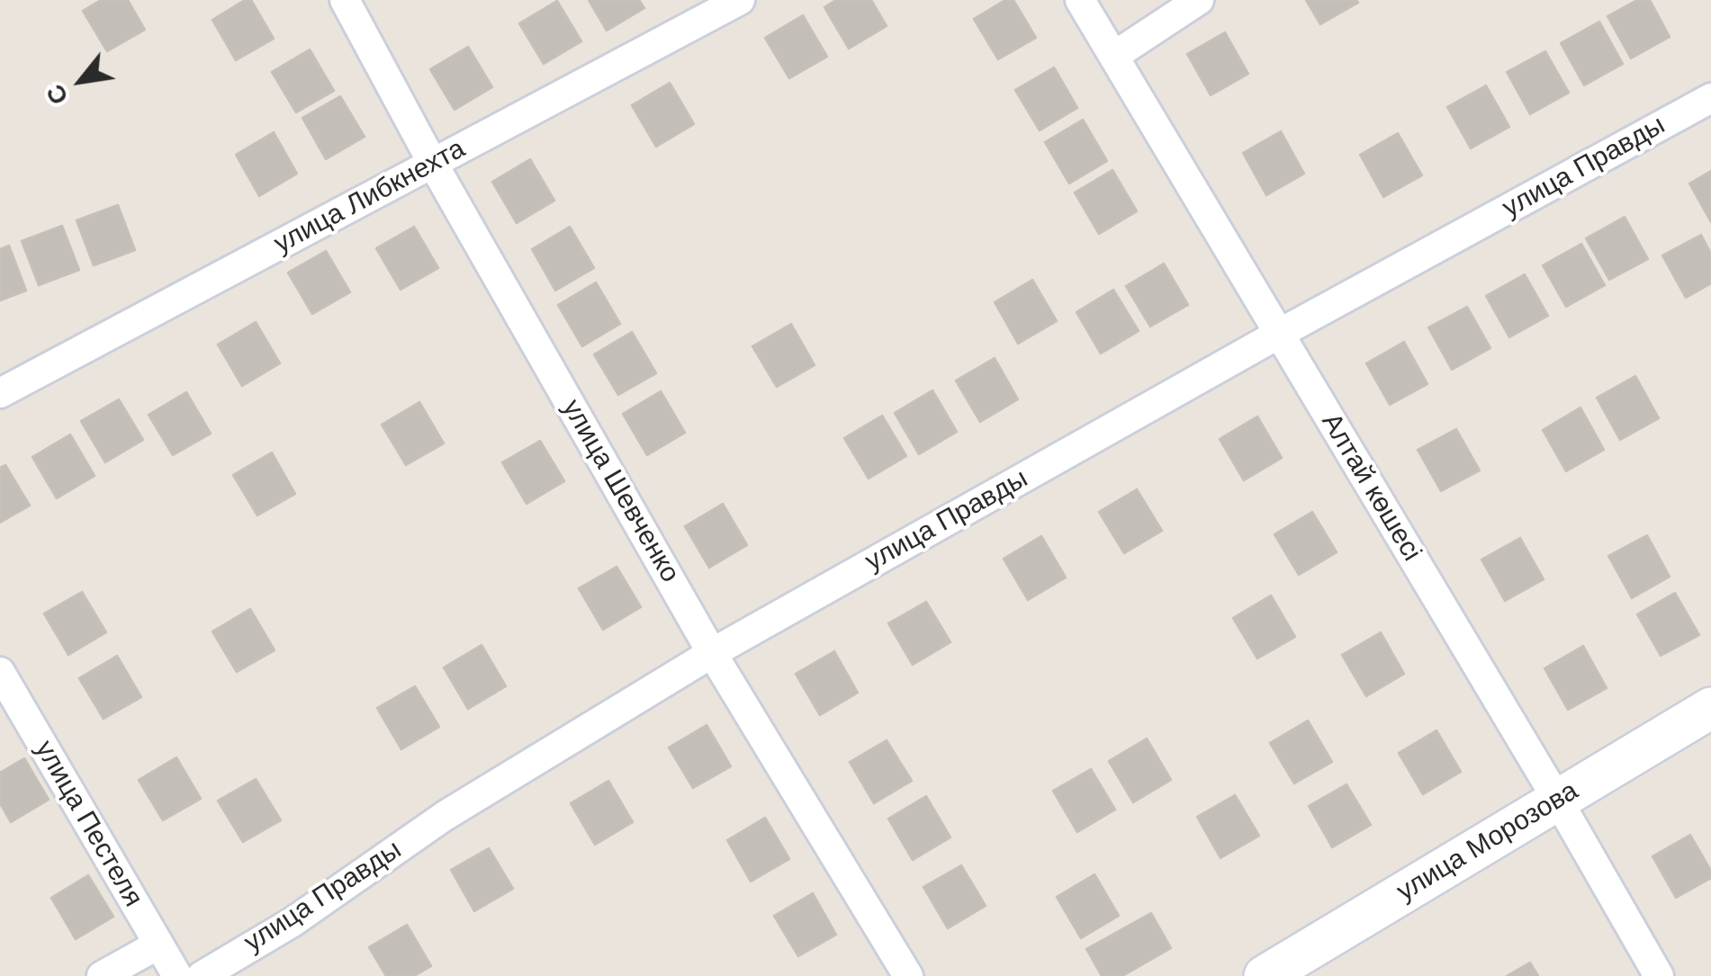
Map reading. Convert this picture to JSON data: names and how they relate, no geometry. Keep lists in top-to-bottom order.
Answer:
{
  "streets": {
    "main road": ["улица Морозова"],
    "street": [
      "улица Правды",
      "улица Либкнехта",
      "Алтай көшесі",
      "улица Шевченко",
      "улица Пестеля"
    ]
  },
  "crossings": [
    ["улица Правды", "Алтай көшесі"],
    ["улица Правды", "улица Шевченко"],
    ["улица Либкнехта", "улица Шевченко"],
    ["Алтай көшесі", "улица Морозова"]
  ],
  "north": "bottom left"
}
